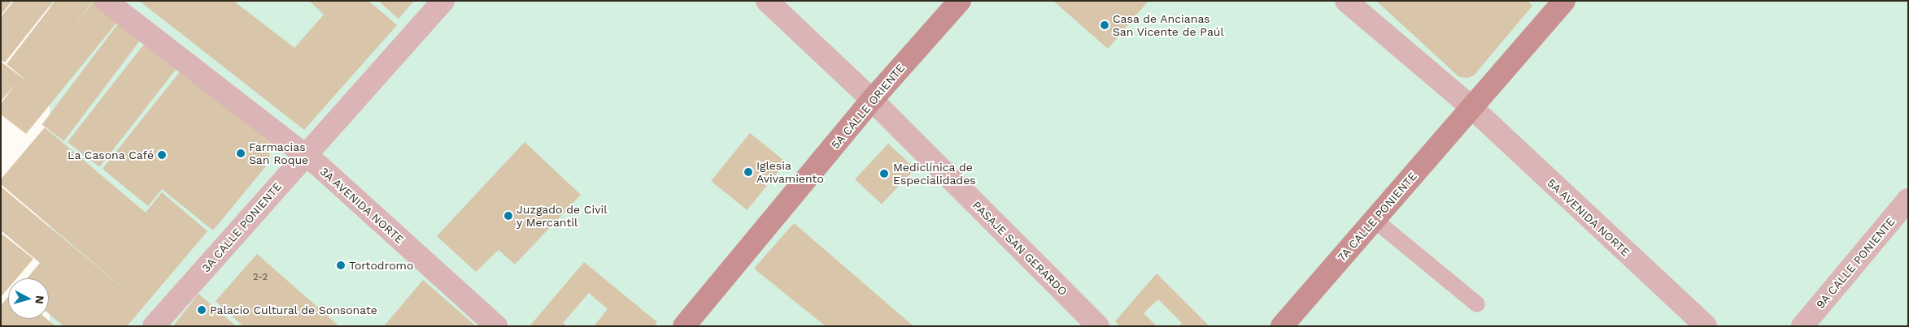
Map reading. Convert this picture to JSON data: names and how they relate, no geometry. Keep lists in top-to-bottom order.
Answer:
{
  "streets": {
    "main road": ["5A CALLE ORIENTE", "7A CALLE PONIENTE"],
    "street": [
      "3A AVENIDA NORTE",
      "5A AVENIDA NORTE",
      "3A CALLE PONIENTE",
      "PASAJE SAN GERARDO",
      "9A CALLE PONIENTE"
    ]
  },
  "crossings": [
    ["5A CALLE ORIENTE", "PASAJE SAN GERARDO"],
    ["3A AVENIDA NORTE", "3A CALLE PONIENTE"],
    ["7A CALLE PONIENTE", "5A AVENIDA NORTE"]
  ],
  "places": [
    "Casa de Ancianas San Vicente de Paúl",
    "Farmacias San Roque",
    "La Casona Café",
    "Iglesia Avivamiento",
    "Mediclínica de Especialidades",
    "Juzgado de Civil y Mercantil",
    "Tortodromo",
    "Palacio Cultural de Sonsonate"
  ],
  "house_numbers": ["2-2"],
  "north": "right"
}
